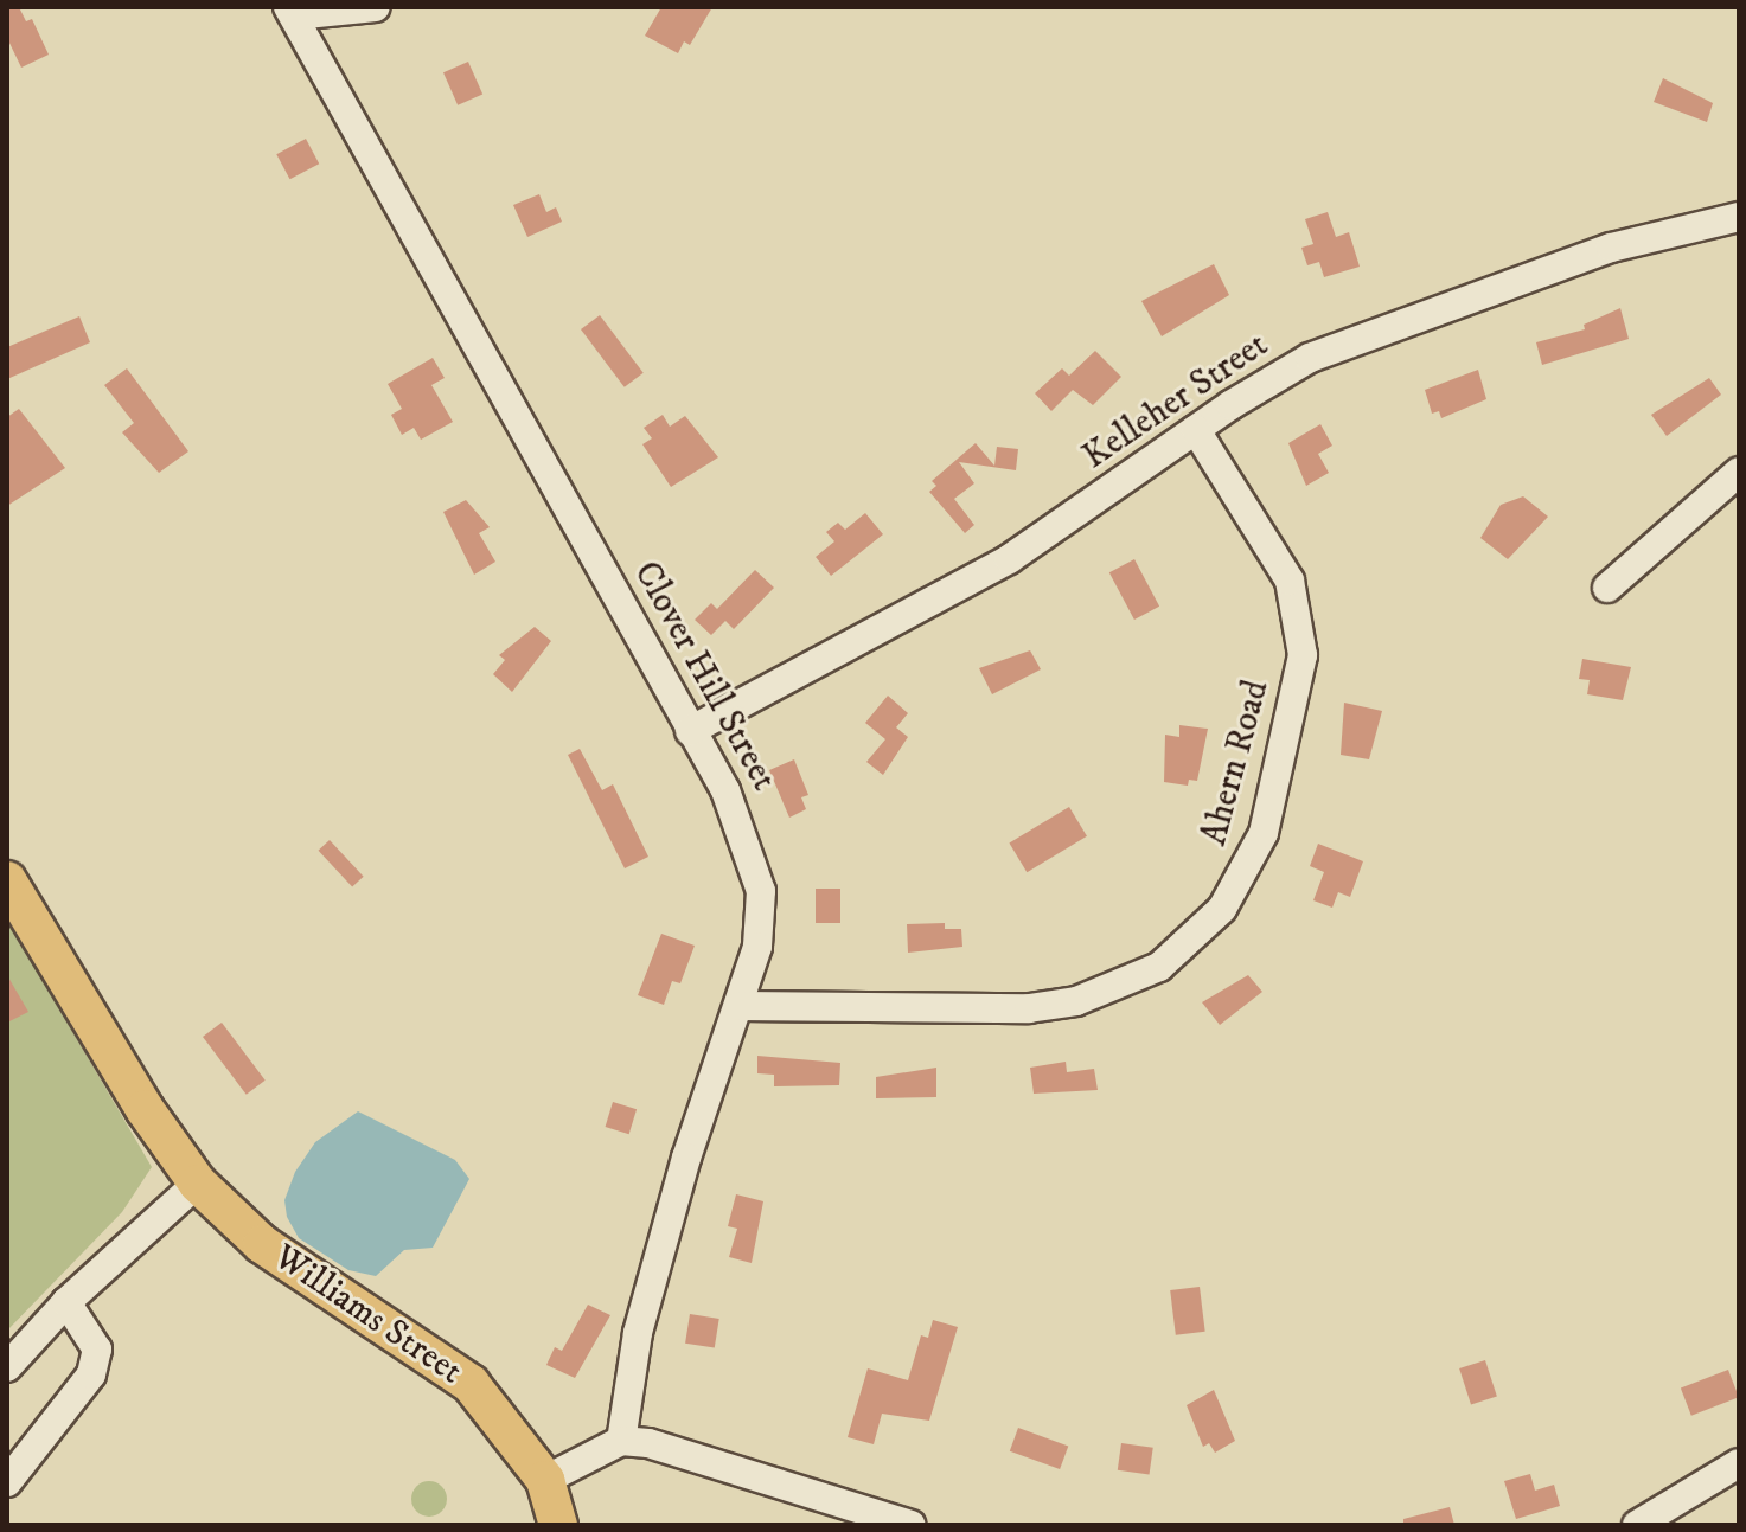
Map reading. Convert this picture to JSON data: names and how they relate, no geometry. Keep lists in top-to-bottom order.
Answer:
{
  "streets": {
    "main road": ["Williams Street"],
    "street": ["Kelleher Street", "Clover Hill Street", "Ahern Road"]
  },
  "crossings": [
    ["Kelleher Street", "Clover Hill Street"],
    ["Kelleher Street", "Ahern Road"],
    ["Clover Hill Street", "Ahern Road"]
  ]
}
